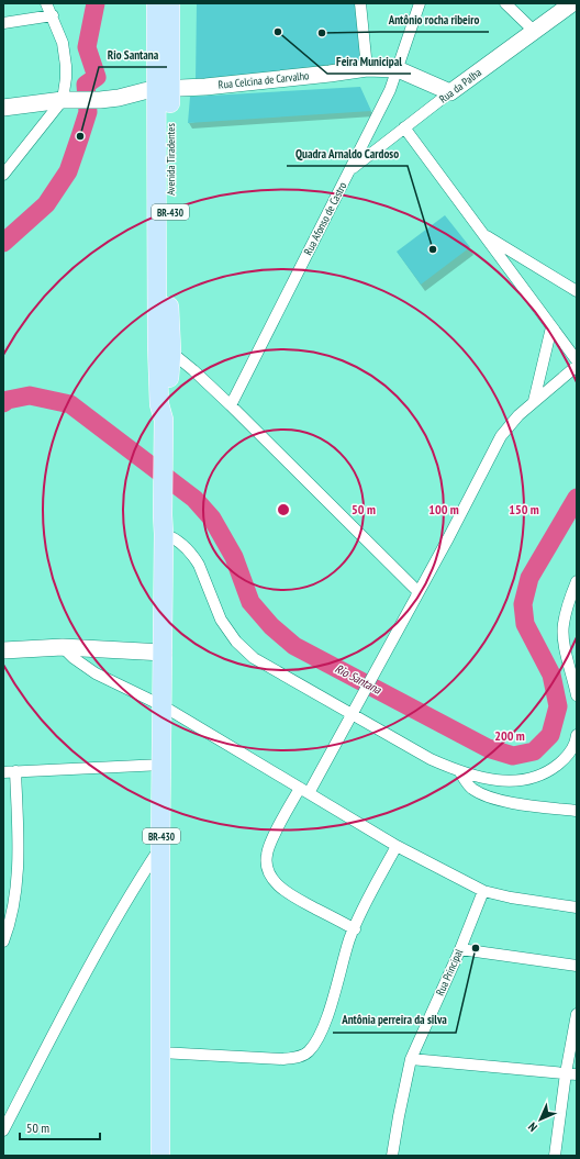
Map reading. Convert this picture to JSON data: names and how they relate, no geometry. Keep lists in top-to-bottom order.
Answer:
{
  "streets": {
    "main road": ["BR-430"],
    "street": [
      "Rua Celcina de Carvalho",
      "Rua da Palha",
      "Rua Afonso de Castro",
      "Rua Principal"
    ]
  },
  "crossings": [
    ["Rua Celcina de Carvalho", "Rua da Palha"],
    ["Rua Celcina de Carvalho", "BR-430"],
    ["Rua Celcina de Carvalho", "Rua Afonso de Castro"],
    ["Rua da Palha", "Rua Afonso de Castro"]
  ],
  "water": ["Rio Santana"],
  "places": [
    "Feira Municipal",
    "Antônio rocha ribeiro",
    "Rio Santana",
    "Quadra Arnaldo Cardoso",
    "Antônia perreira da silva"
  ],
  "scale_bar": "50 m",
  "north": "bottom left",
  "rings": [
    "50 m",
    "100 m",
    "150 m",
    "200 m"
  ]
}
